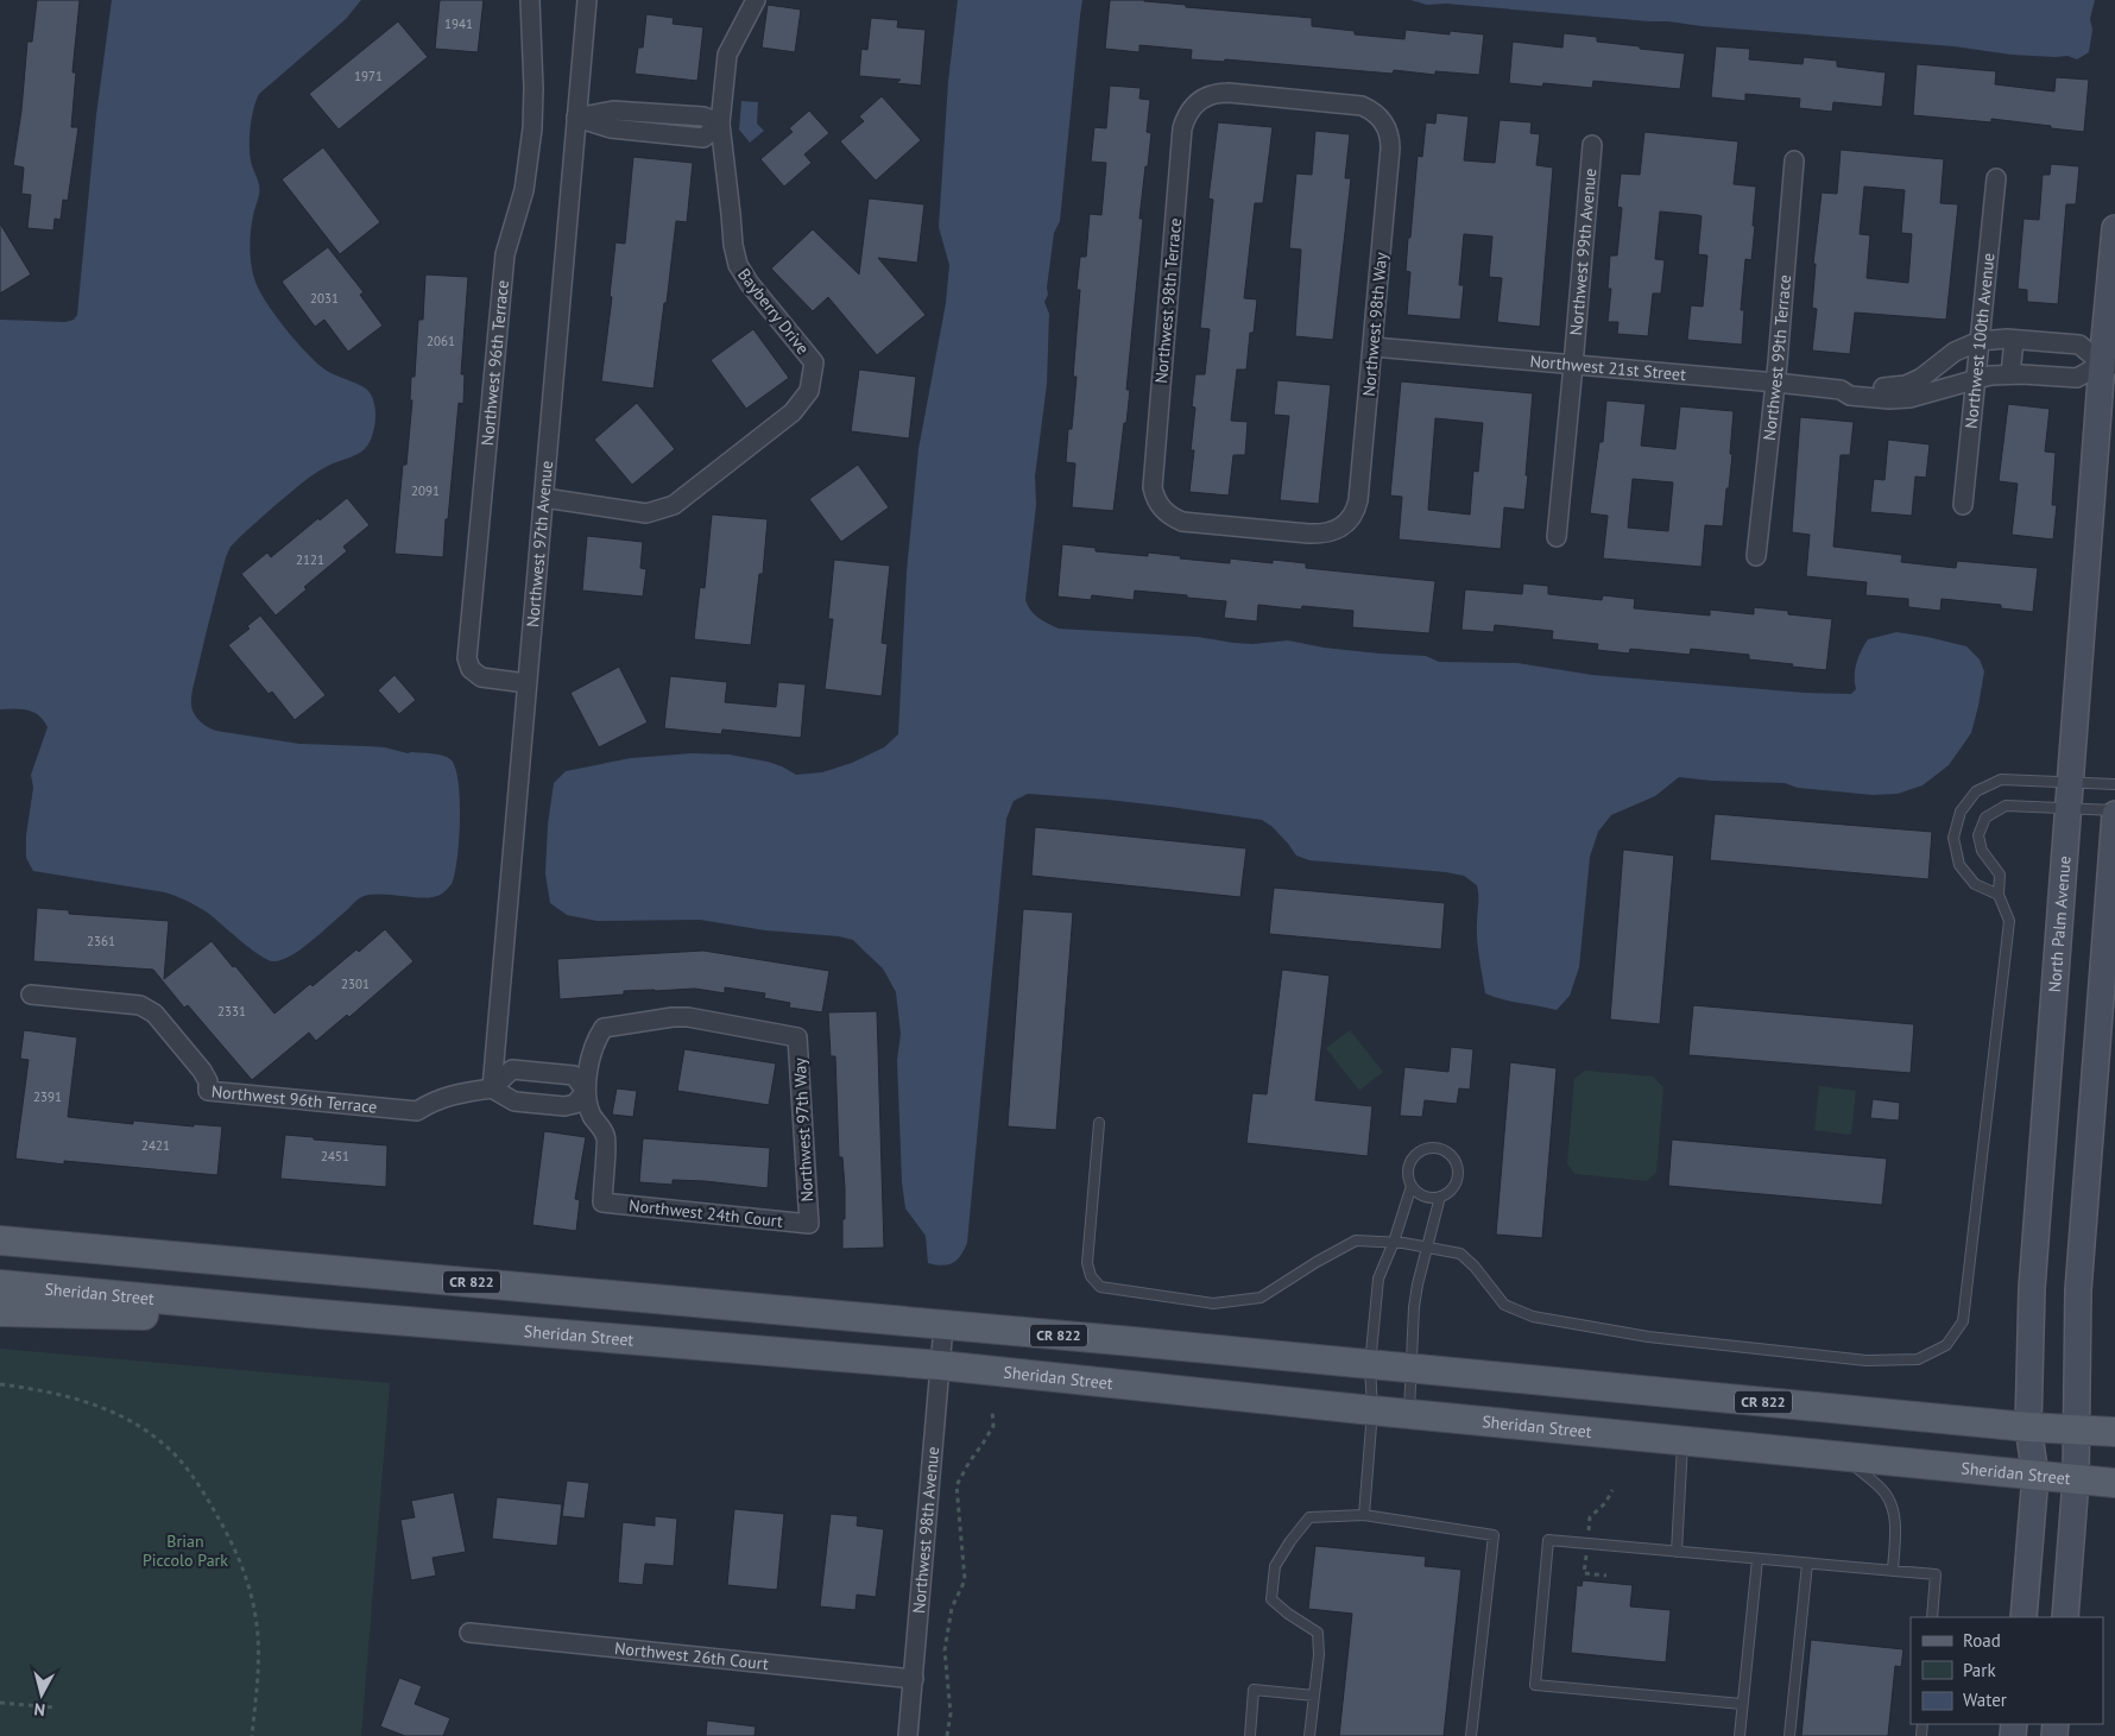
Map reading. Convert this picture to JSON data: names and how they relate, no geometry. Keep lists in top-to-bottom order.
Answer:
{
  "streets": {
    "main road": ["North Palm Avenue", "CR 822", "Sheridan Street"],
    "street": [
      "Northwest 99th Avenue",
      "Northwest 98th Terrace",
      "Bayberry Drive",
      "Northwest 98th Way",
      "Northwest 100th Avenue",
      "Northwest 99th Terrace",
      "Northwest 96th Terrace",
      "Northwest 21st Street",
      "Northwest 97th Avenue",
      "Northwest 97th Way",
      "Northwest 24th Court",
      "Northwest 98th Avenue",
      "Northwest 26th Court"
    ]
  },
  "crossings": [
    ["Northwest 99th Avenue", "Northwest 21st Street"],
    ["Northwest 98th Terrace", "Northwest 98th Way"],
    ["Bayberry Drive", "Northwest 97th Avenue"],
    ["Northwest 98th Way", "Northwest 21st Street"],
    ["Northwest 100th Avenue", "Northwest 21st Street"],
    ["Northwest 99th Terrace", "Northwest 21st Street"],
    ["Northwest 96th Terrace", "Northwest 97th Avenue"],
    ["Northwest 21st Street", "North Palm Avenue"],
    ["North Palm Avenue", "CR 822"],
    ["North Palm Avenue", "Sheridan Street"],
    ["Northwest 97th Way", "Northwest 24th Court"],
    ["CR 822", "Northwest 98th Avenue"],
    ["Sheridan Street", "Northwest 98th Avenue"],
    ["Northwest 98th Avenue", "Northwest 26th Court"]
  ],
  "parks": ["Brian Piccolo Park"],
  "house_numbers": [
    "1941",
    "1971",
    "2031",
    "2061",
    "2091",
    "2121",
    "2361",
    "2301",
    "2331",
    "2391",
    "2421",
    "2451"
  ],
  "legend": ["Road", "Park", "Water"],
  "north": "bottom"
}
